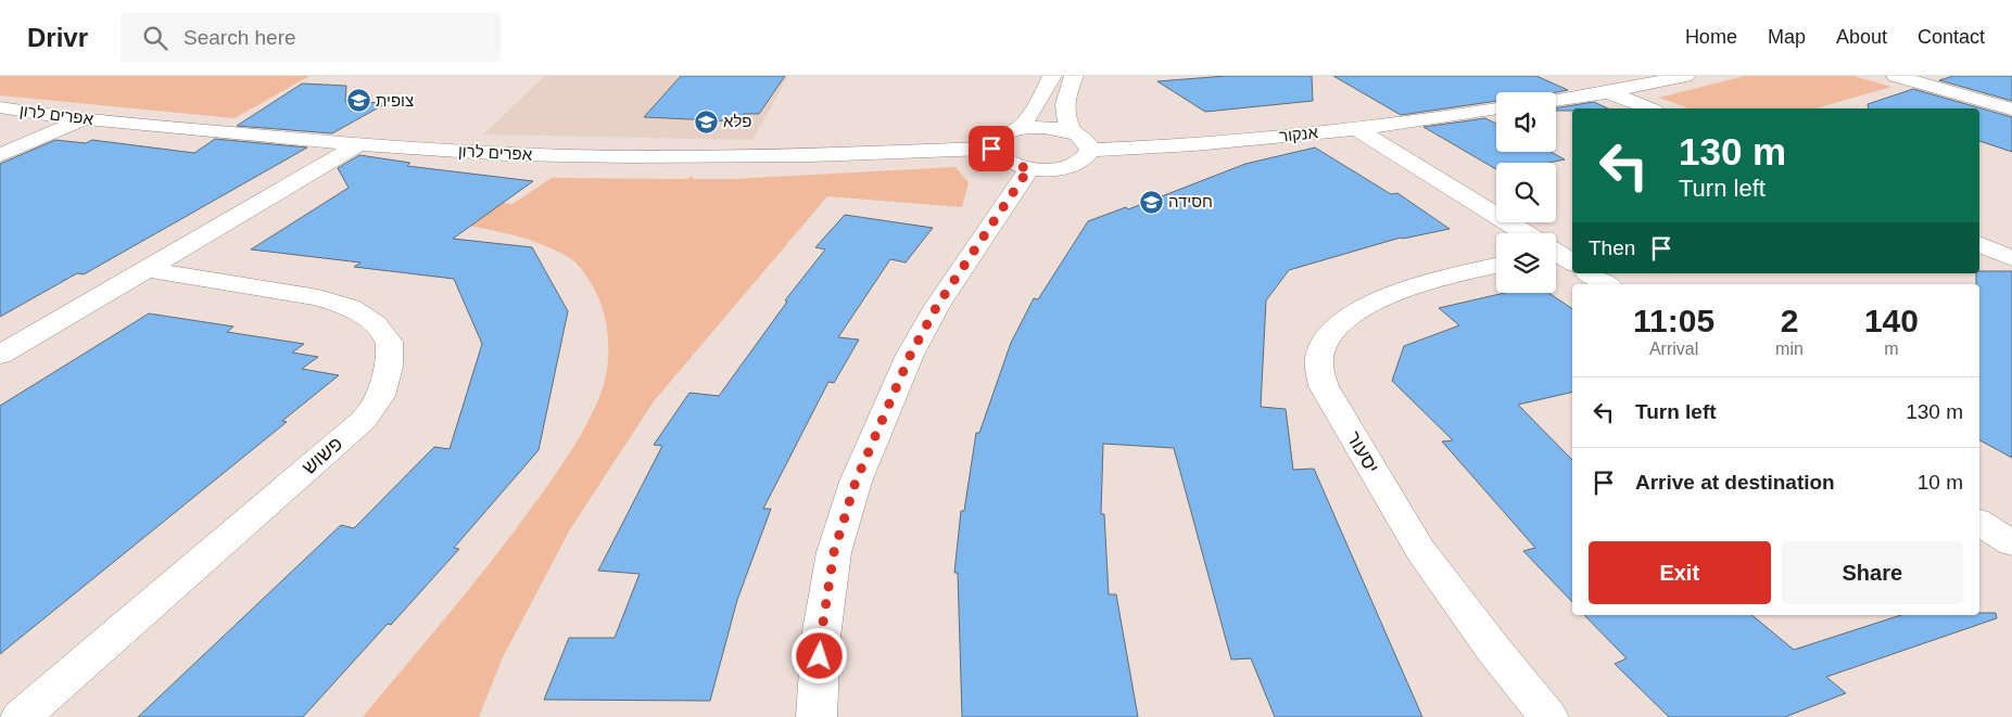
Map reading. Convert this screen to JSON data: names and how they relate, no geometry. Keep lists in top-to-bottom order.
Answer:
{
  "streets": {
    "street": [
      "אפרים לרון",
      "אנקור",
      "יסעור",
      "פשוש"
    ]
  },
  "places": {
    "school or university": ["צופית", "פלא", "חסידה"]
  },
  "page": {
    "header": "Drivr",
    "search": "Search here",
    "nav": [
      "Home",
      "Map",
      "About",
      "Contact"
    ],
    "turn": ["130 m", "Turn left"],
    "then": "Then",
    "eta": [
      "11:05",
      "Arrival",
      "2",
      "min",
      "140",
      "m"
    ],
    "list": [
      {
        "name": "Turn left",
        "value": "130 m"
      },
      {
        "name": "Arrive at destination",
        "value": "10 m"
      }
    ],
    "buttons": ["Exit", "Share"]
  }
}
